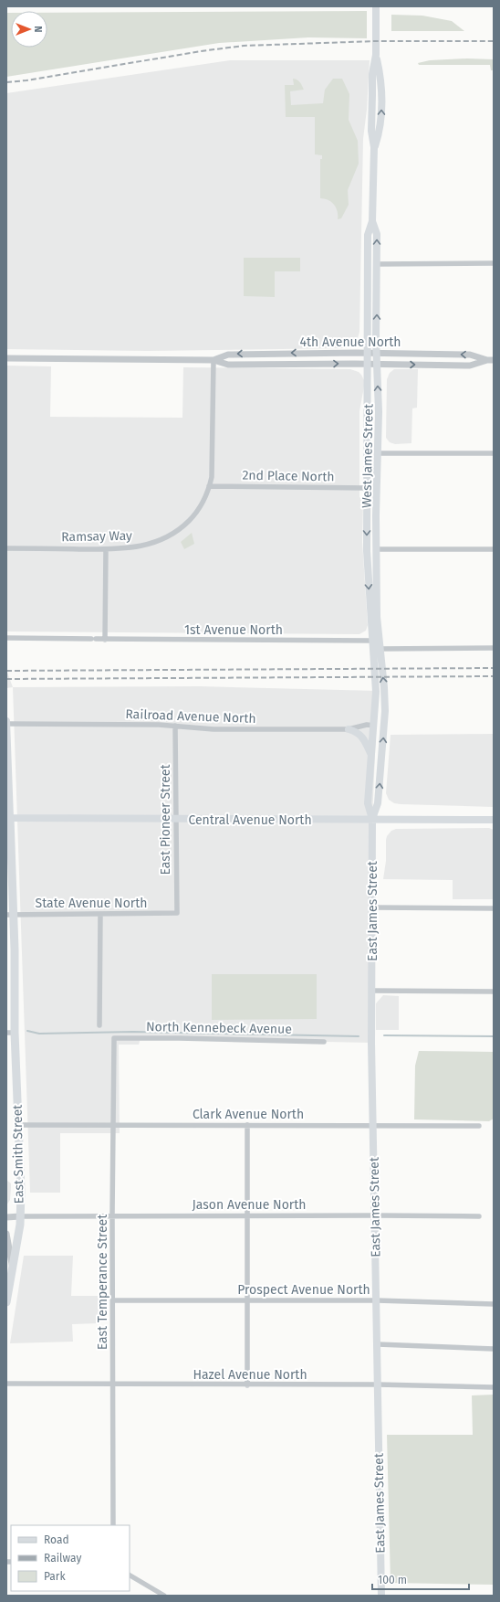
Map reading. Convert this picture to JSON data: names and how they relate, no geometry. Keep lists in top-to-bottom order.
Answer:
{
  "streets": {
    "main road": [
      "West James Street",
      "Central Avenue North",
      "East James Street",
      "East Smith Street"
    ],
    "street": [
      "4th Avenue North",
      "2nd Place North",
      "Ramsay Way",
      "1st Avenue North",
      "Railroad Avenue North",
      "East Pioneer Street",
      "State Avenue North",
      "North Kennebeck Avenue",
      "Clark Avenue North",
      "Jason Avenue North",
      "East Temperance Street",
      "Prospect Avenue North",
      "Hazel Avenue North"
    ]
  },
  "crossings": [
    ["4th Avenue North", "West James Street"],
    ["4th Avenue North", "Ramsay Way"],
    ["West James Street", "2nd Place North"],
    ["West James Street", "1st Avenue North"],
    ["West James Street", "East James Street"],
    ["2nd Place North", "Ramsay Way"],
    ["Railroad Avenue North", "East Pioneer Street"],
    ["Railroad Avenue North", "East James Street"],
    ["Railroad Avenue North", "East Smith Street"],
    ["East Pioneer Street", "Central Avenue North"],
    ["East Pioneer Street", "State Avenue North"],
    ["Central Avenue North", "East James Street"],
    ["Central Avenue North", "East Smith Street"],
    ["State Avenue North", "East Smith Street"],
    ["East James Street", "Clark Avenue North"],
    ["East James Street", "Jason Avenue North"],
    ["East James Street", "Prospect Avenue North"],
    ["East James Street", "Hazel Avenue North"],
    ["North Kennebeck Avenue", "East Temperance Street"],
    ["Clark Avenue North", "East Smith Street"],
    ["Clark Avenue North", "East Temperance Street"],
    ["East Smith Street", "Jason Avenue North"],
    ["Jason Avenue North", "East Temperance Street"],
    ["East Temperance Street", "Prospect Avenue North"],
    ["East Temperance Street", "Hazel Avenue North"]
  ],
  "legend": ["Road", "Railway", "Park"],
  "scale_bar": "100 m",
  "north": "right"
}
